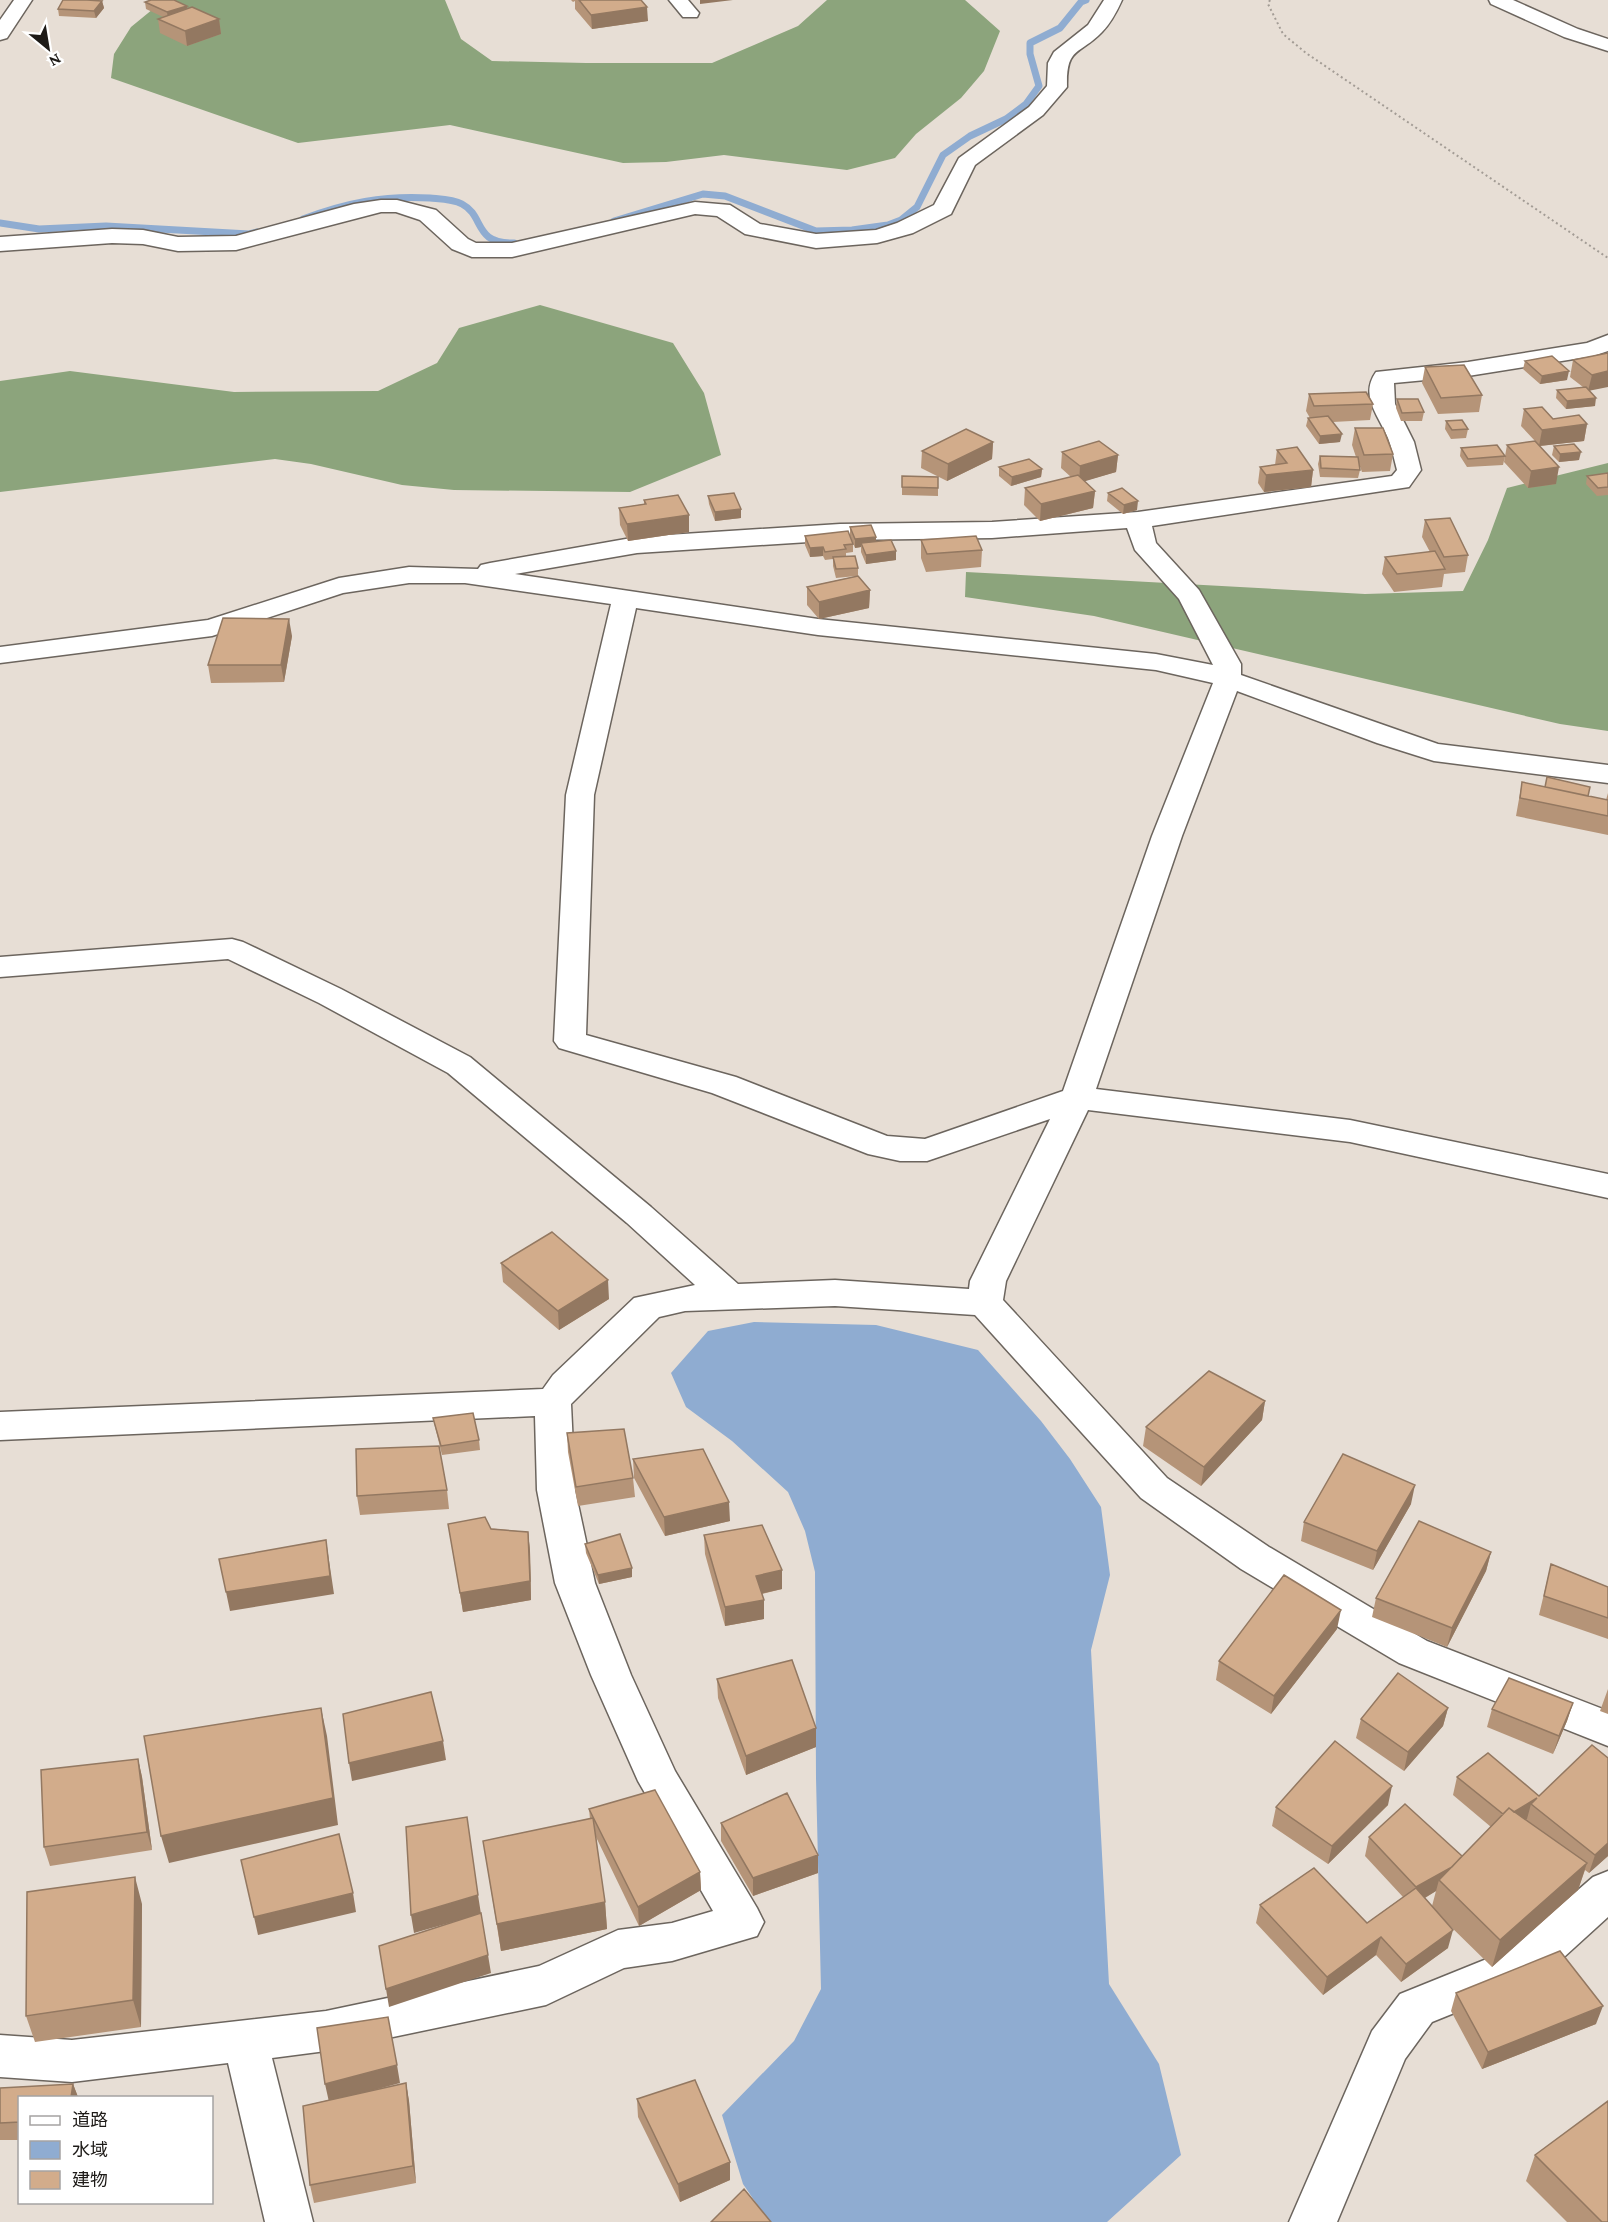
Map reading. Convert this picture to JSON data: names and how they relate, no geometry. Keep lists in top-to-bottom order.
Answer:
{
  "legend": ["道路", "水域", "建物"],
  "north": "bottom right"
}
